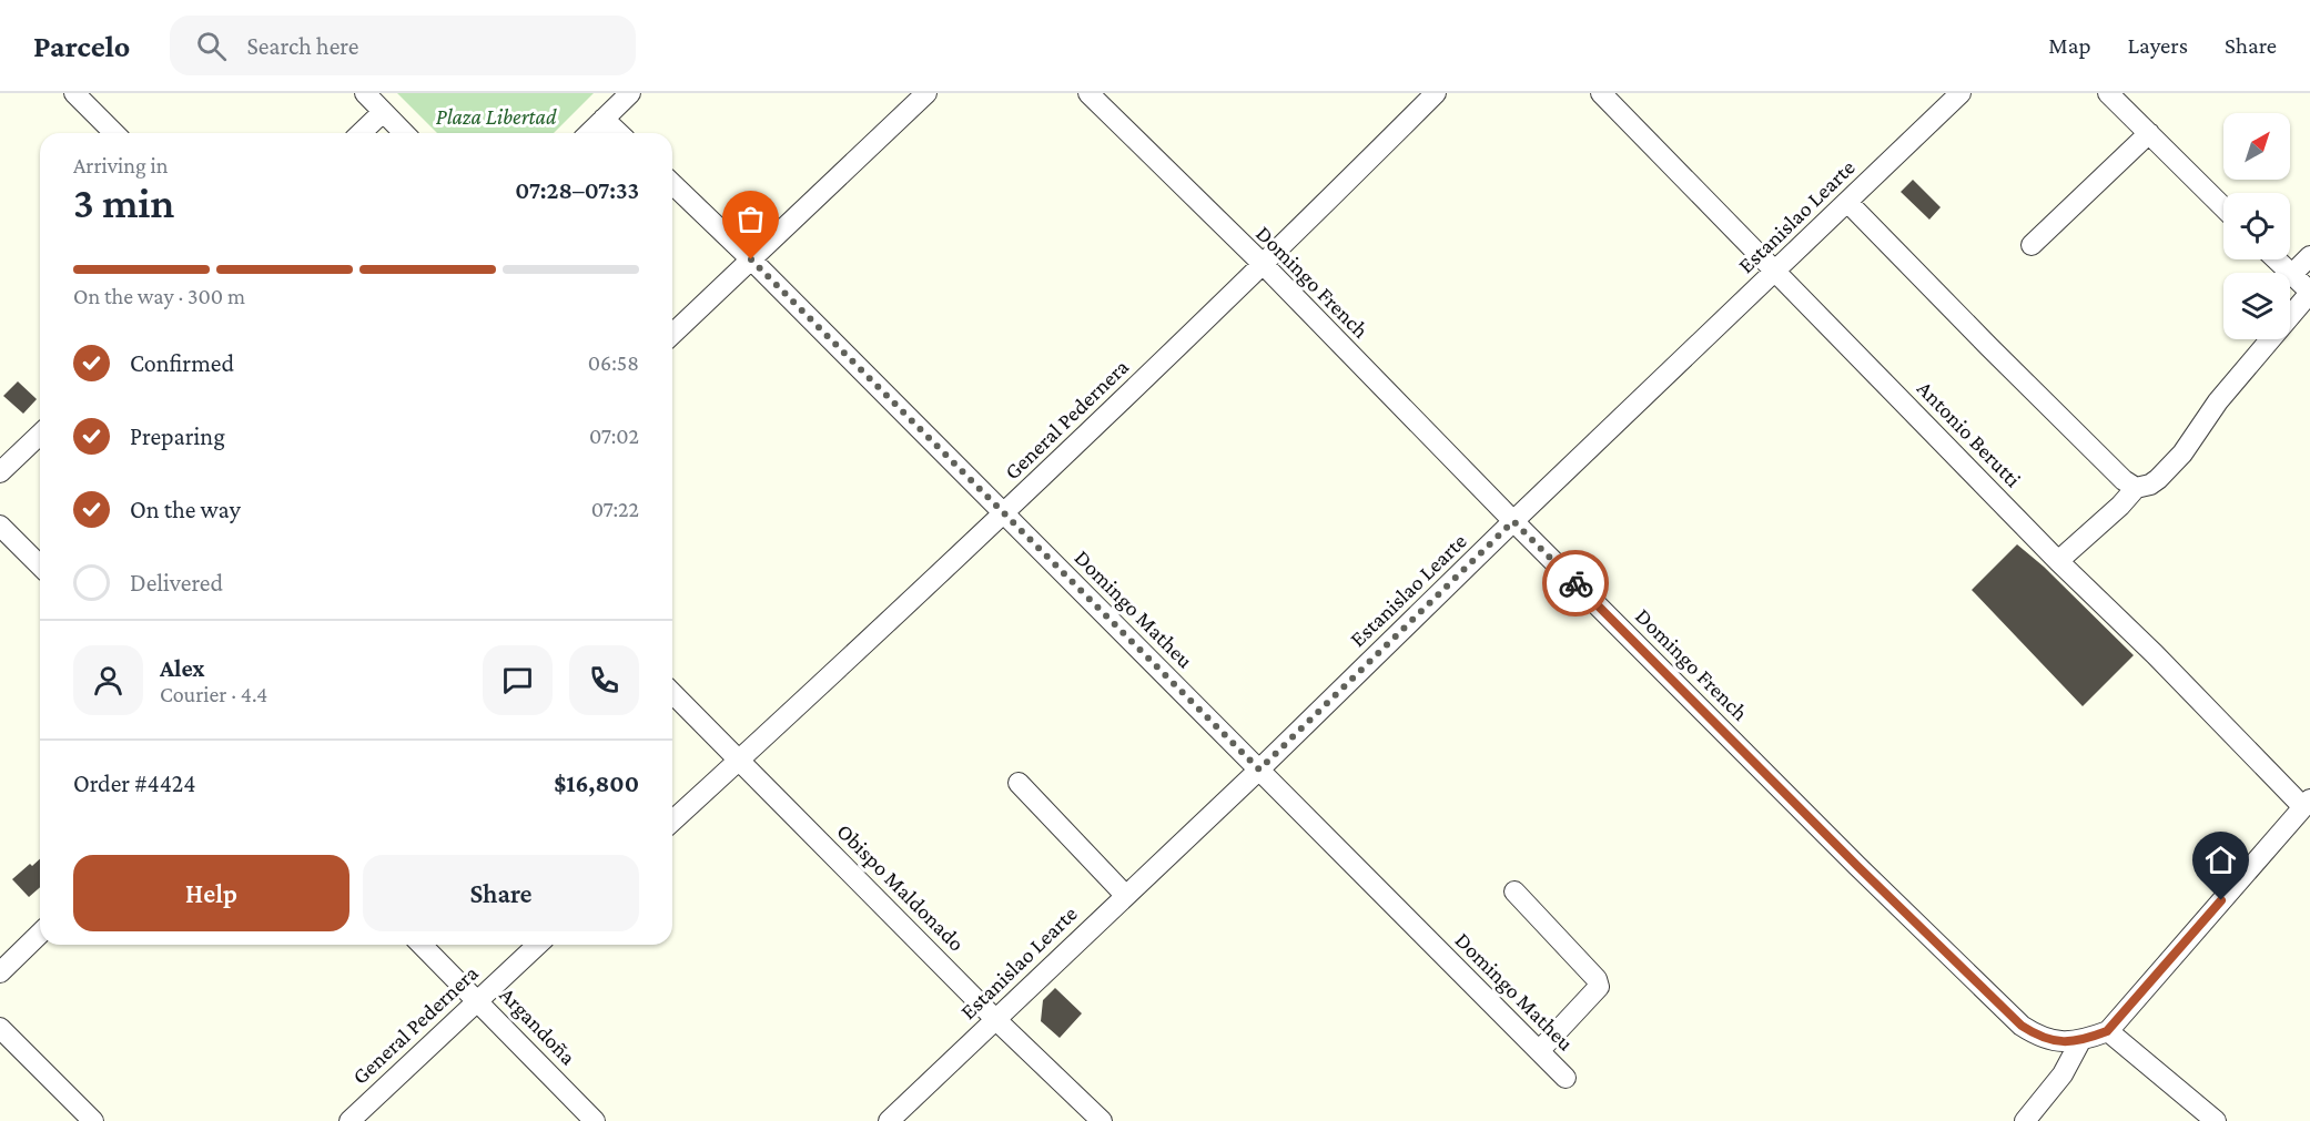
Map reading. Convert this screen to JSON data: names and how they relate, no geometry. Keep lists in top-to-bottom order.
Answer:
{
  "streets": {
    "street": [
      "Estanislao Learte",
      "Domingo French",
      "General Pedernera",
      "Antonio Berutti",
      "Domingo Matheu",
      "Obispo Maldonado",
      "Argandoña"
    ]
  },
  "crossings": [
    ["Estanislao Learte", "Domingo French"],
    ["Estanislao Learte", "Antonio Berutti"],
    ["Estanislao Learte", "Domingo Matheu"],
    ["Estanislao Learte", "Obispo Maldonado"],
    ["Domingo French", "General Pedernera"],
    ["General Pedernera", "Domingo Matheu"],
    ["General Pedernera", "Obispo Maldonado"],
    ["General Pedernera", "Argandoña"]
  ],
  "parks": ["Plaza Libertad"],
  "north": "top right",
  "page": {
    "header": "Parcelo",
    "search": "Search here",
    "nav": ["Map", "Layers", "Share"],
    "heading": ["3 min", "Arriving in", "07:28–07:33"],
    "panel": [
      "Alex",
      "Courier · 4.4",
      "Order #4424",
      "$16,800"
    ],
    "bar": "On the way · 300 m",
    "list": [
      ["Confirmed", "06:58"],
      ["Preparing", "07:02"],
      ["On the way", "07:22"],
      "Delivered"
    ],
    "buttons": ["Help", "Share"]
  }
}
